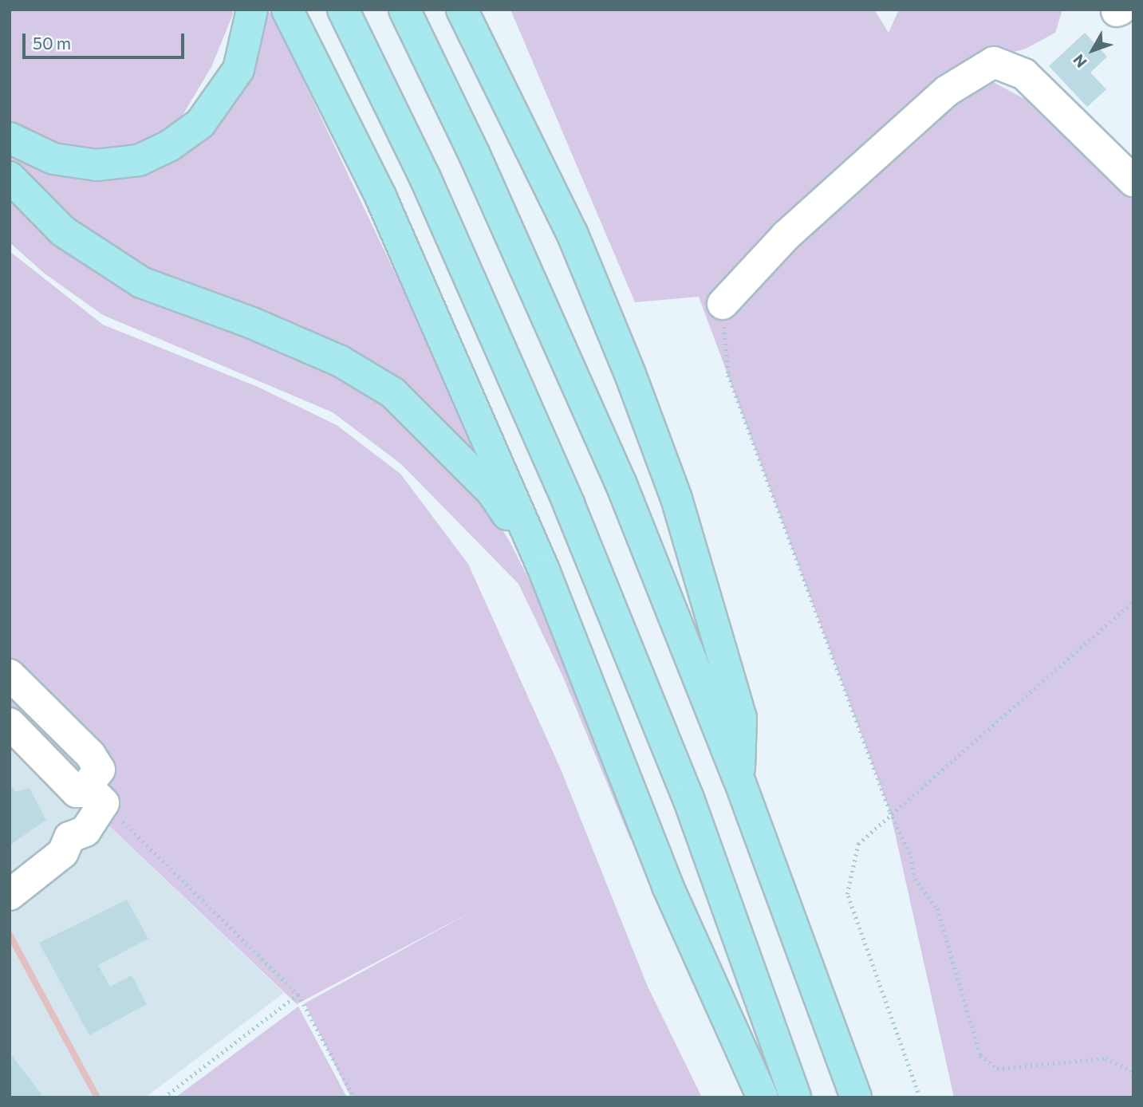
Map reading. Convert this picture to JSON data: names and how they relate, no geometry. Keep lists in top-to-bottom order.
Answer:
{
  "scale_bar": "50 m",
  "north": "bottom left"
}
